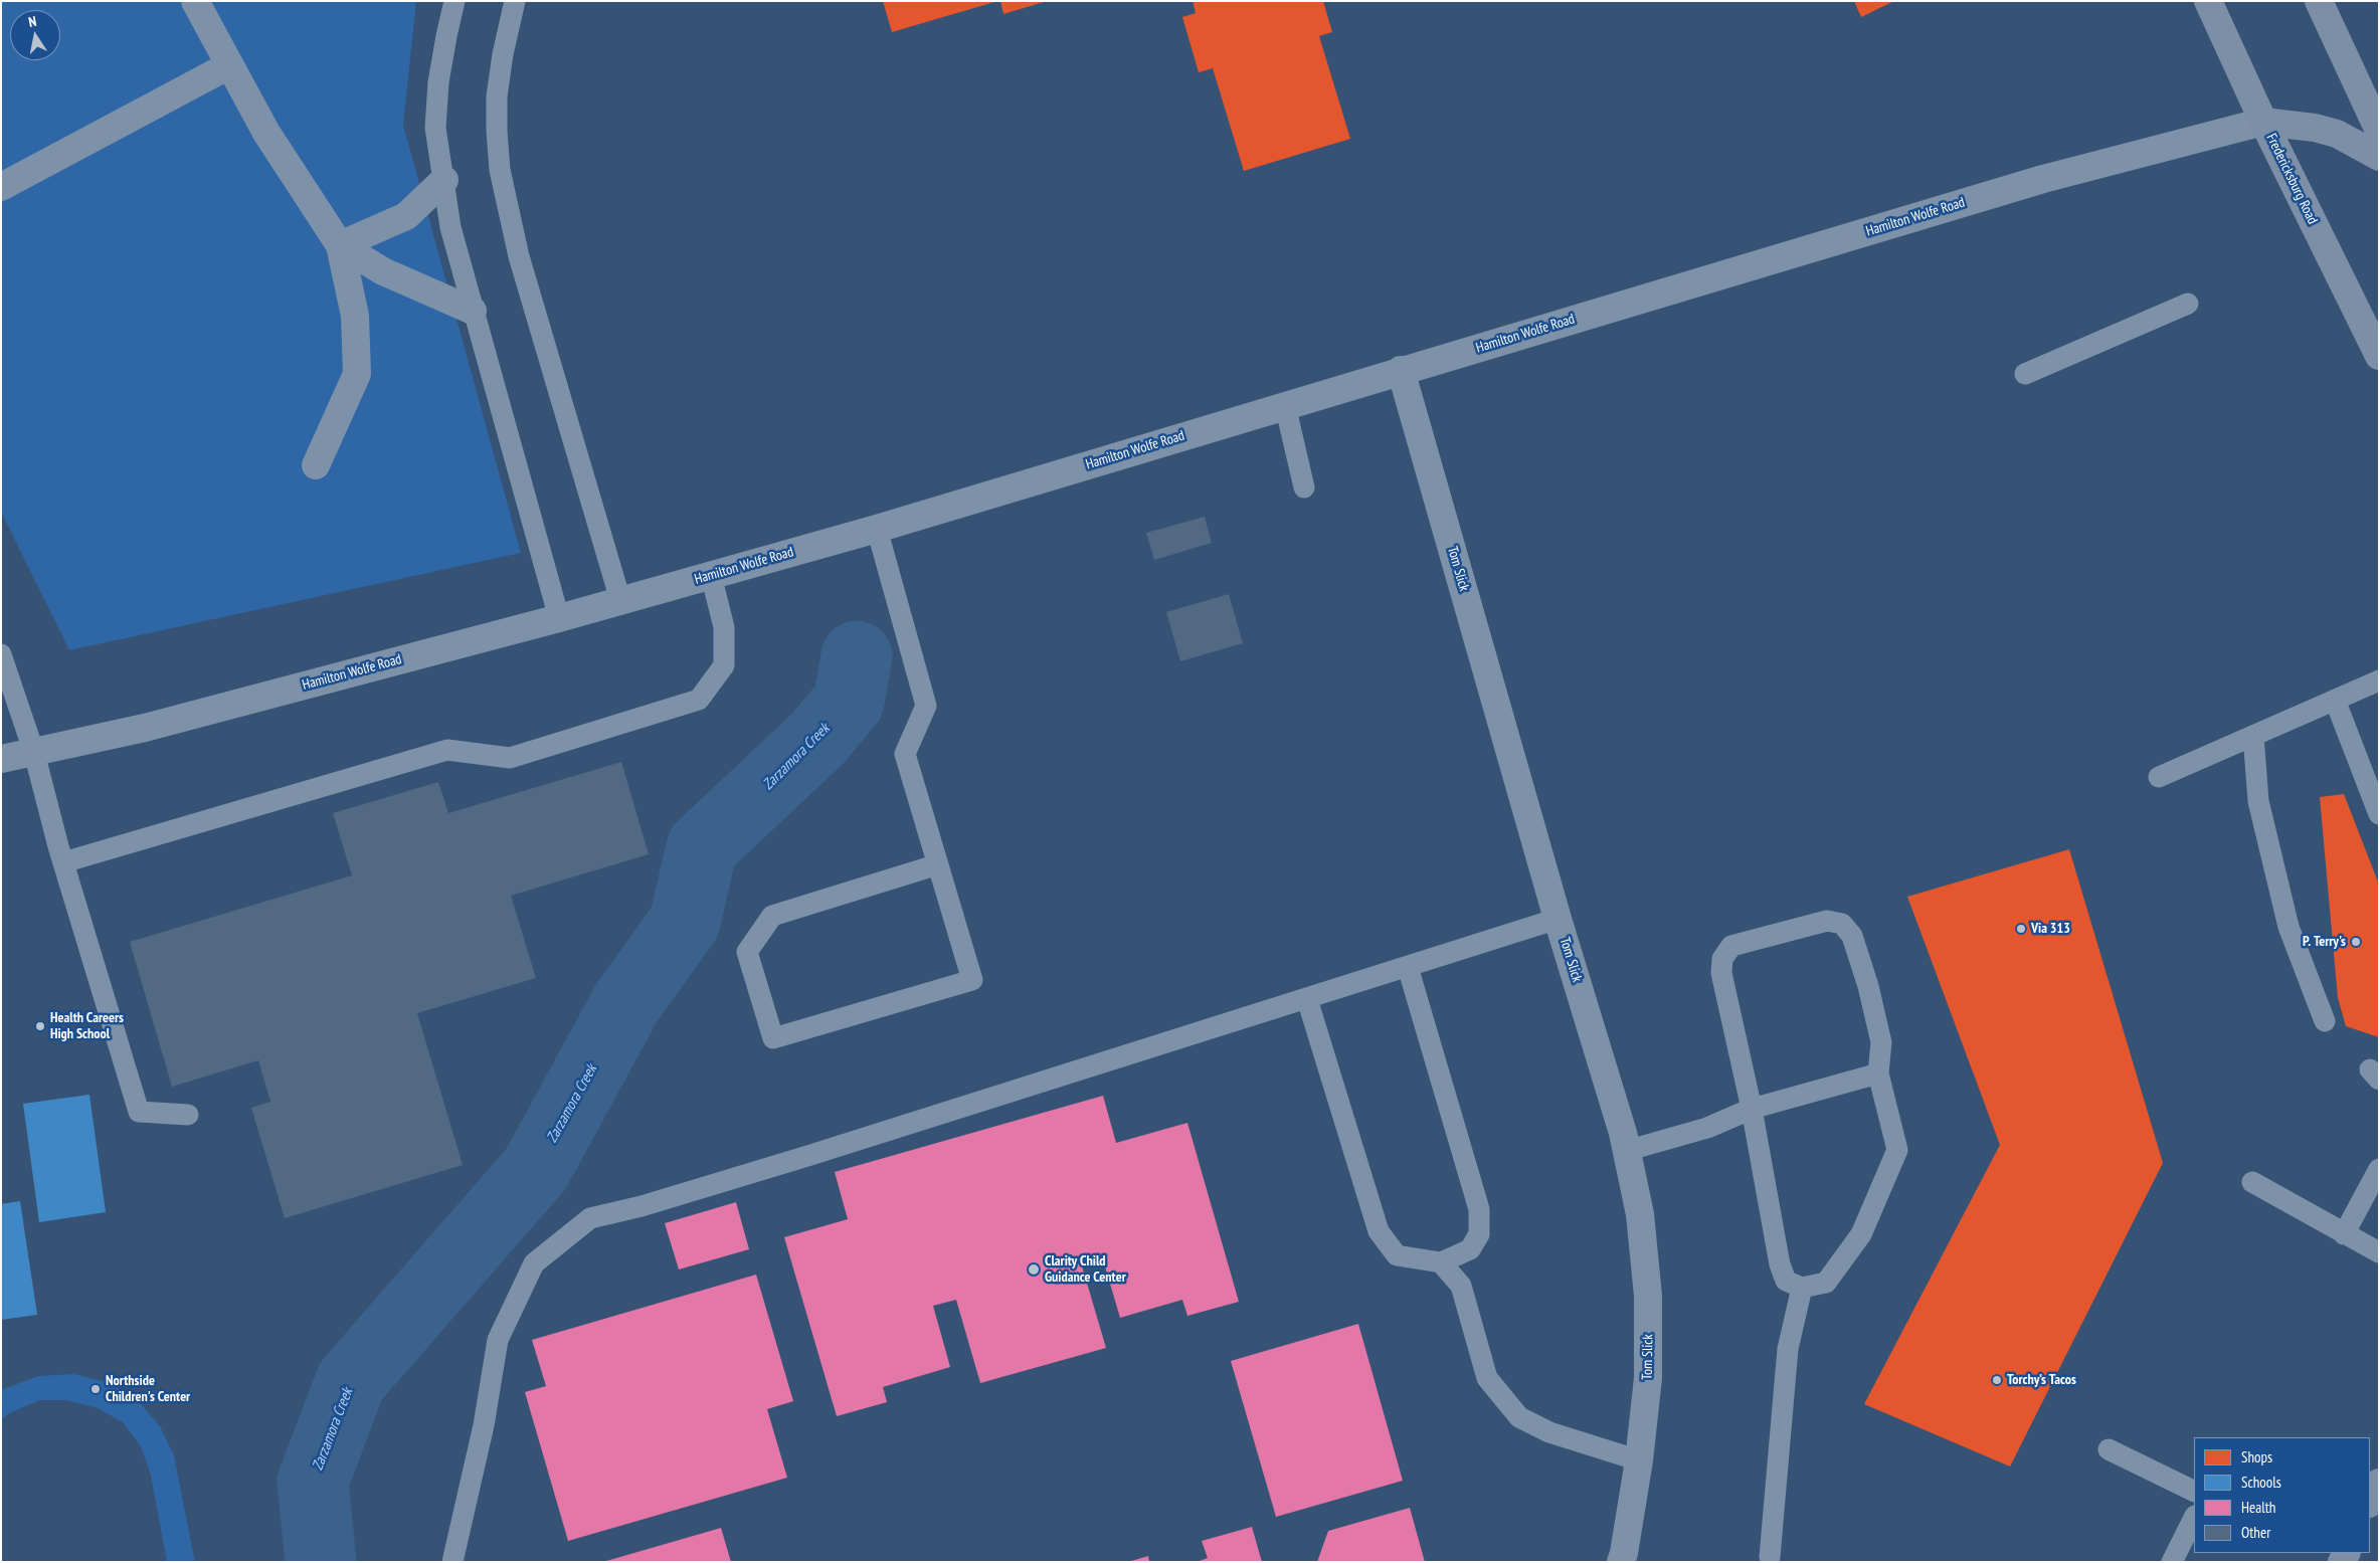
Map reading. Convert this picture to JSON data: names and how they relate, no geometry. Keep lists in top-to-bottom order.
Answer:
{
  "streets": {
    "main road": ["Fredericksburg Road"],
    "street": ["Hamilton Wolfe Road", "Tom Slick"]
  },
  "crossings": [
    ["Fredericksburg Road", "Hamilton Wolfe Road"],
    ["Hamilton Wolfe Road", "Tom Slick"]
  ],
  "water": ["Zarzamora Creek"],
  "places": [
    "Via 313",
    "P. Terry's",
    "Health Careers High School",
    "Clarity Child Guidance Center",
    "Torchy’s Tacos",
    "Northside Children's Center"
  ],
  "legend": [
    "Shops",
    "Schools",
    "Health",
    "Other"
  ],
  "north": "top"
}
